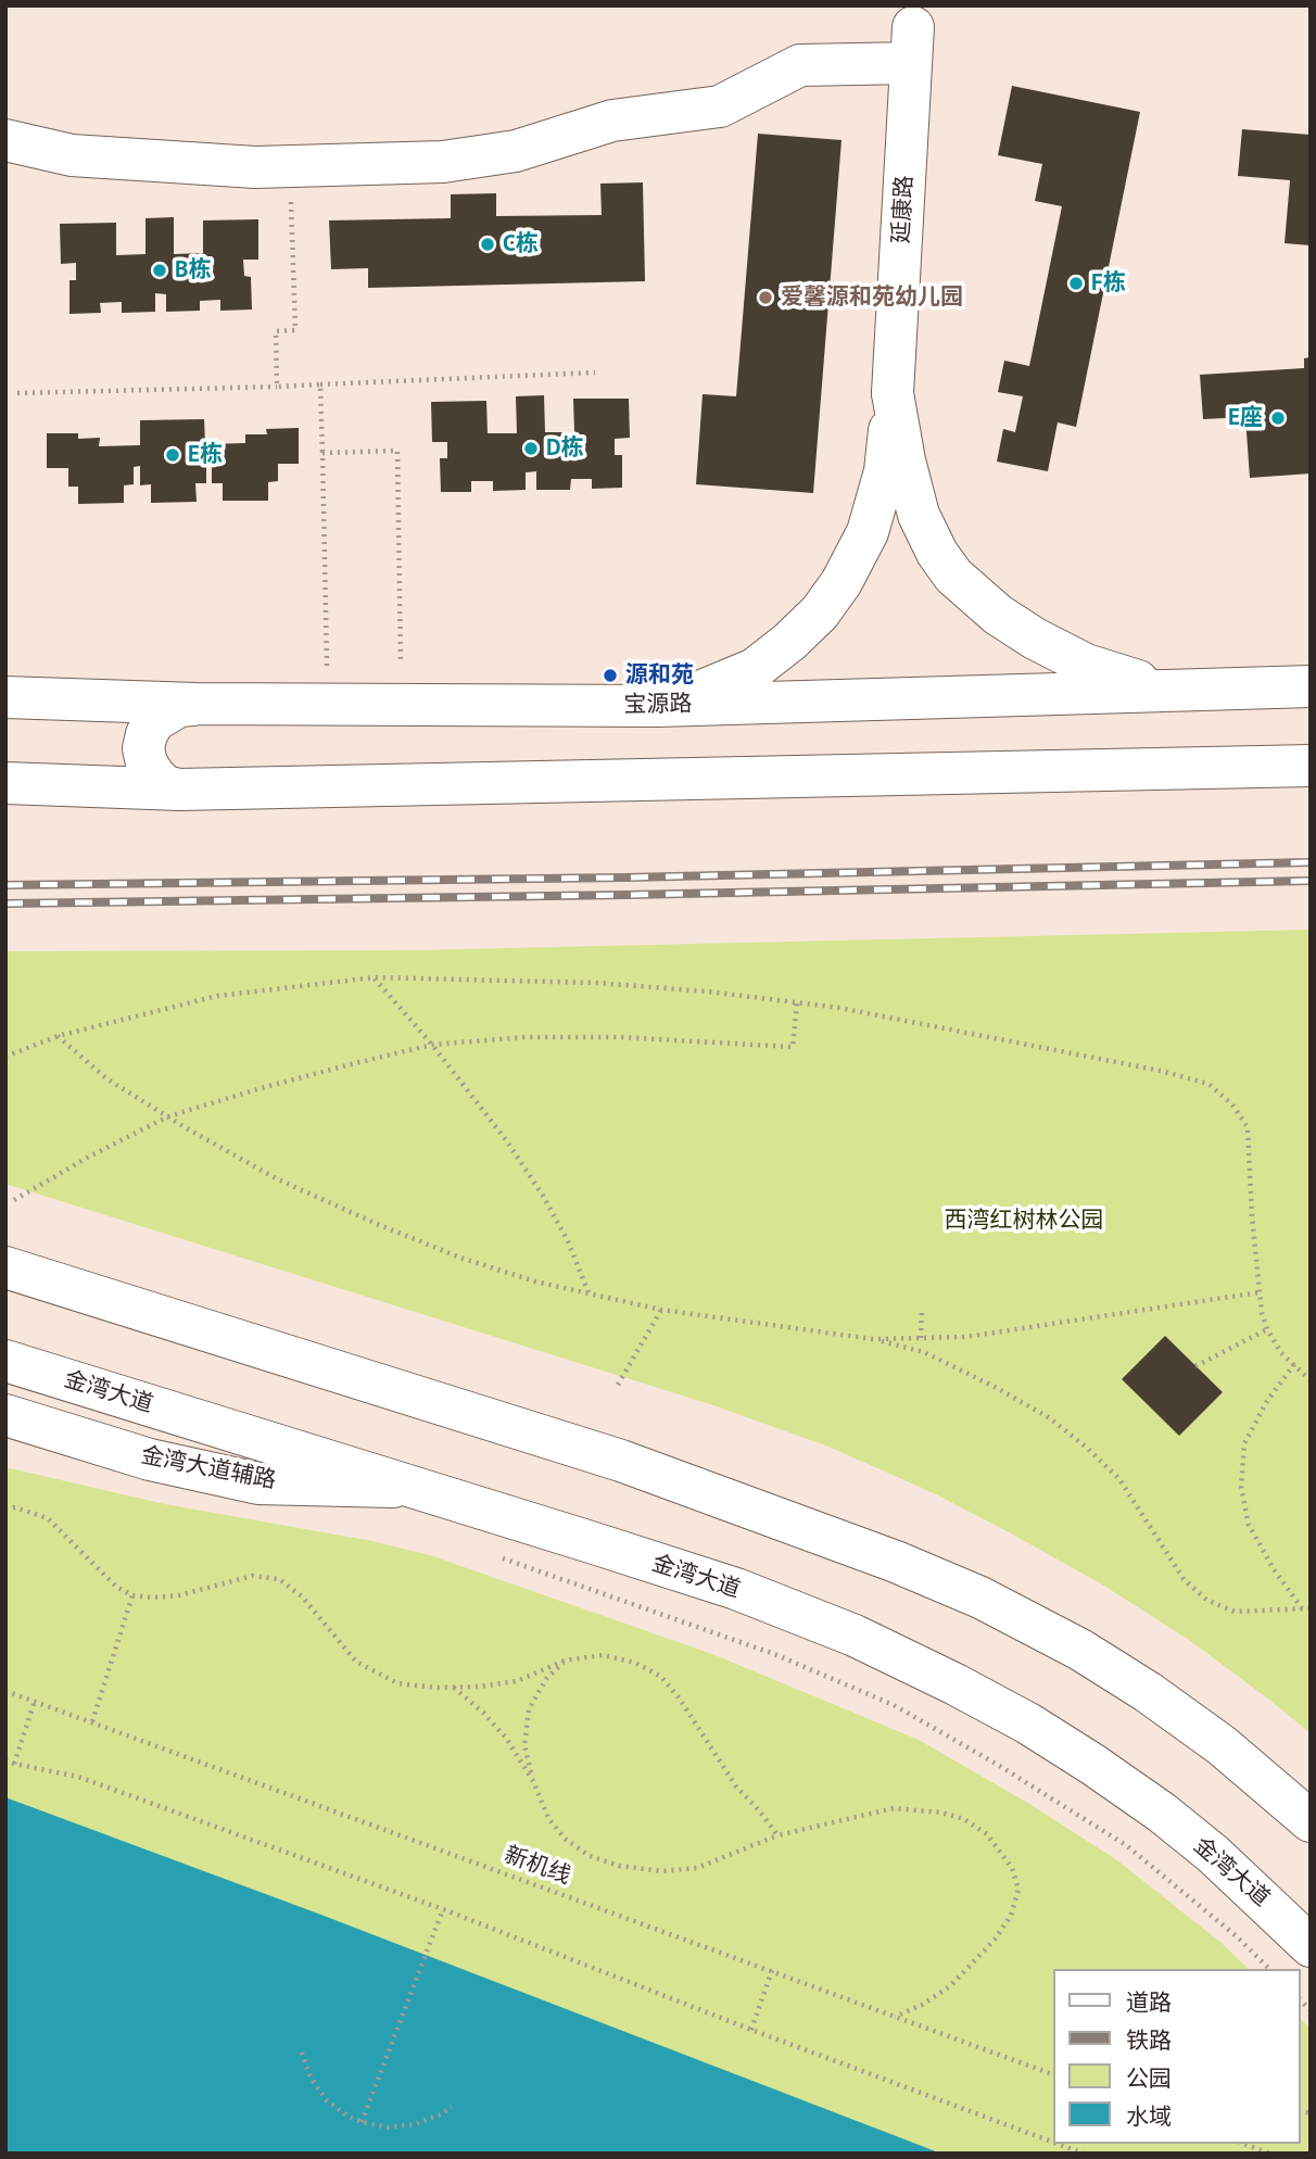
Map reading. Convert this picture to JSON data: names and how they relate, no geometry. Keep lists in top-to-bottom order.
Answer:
{
  "streets": {
    "main road": [
      "延康路",
      "宝源路",
      "金湾大道",
      "金湾大道辅路"
    ],
    "path": ["新机线"]
  },
  "crossings": [
    ["金湾大道", "金湾大道辅路"]
  ],
  "parks": ["西湾红树林公园"],
  "places": [
    "C栋",
    "B栋",
    "F栋",
    "爱馨源和苑幼儿园",
    "E座",
    "D栋",
    "E栋",
    "源和苑"
  ],
  "legend": [
    "道路",
    "铁路",
    "公园",
    "水域"
  ]
}
